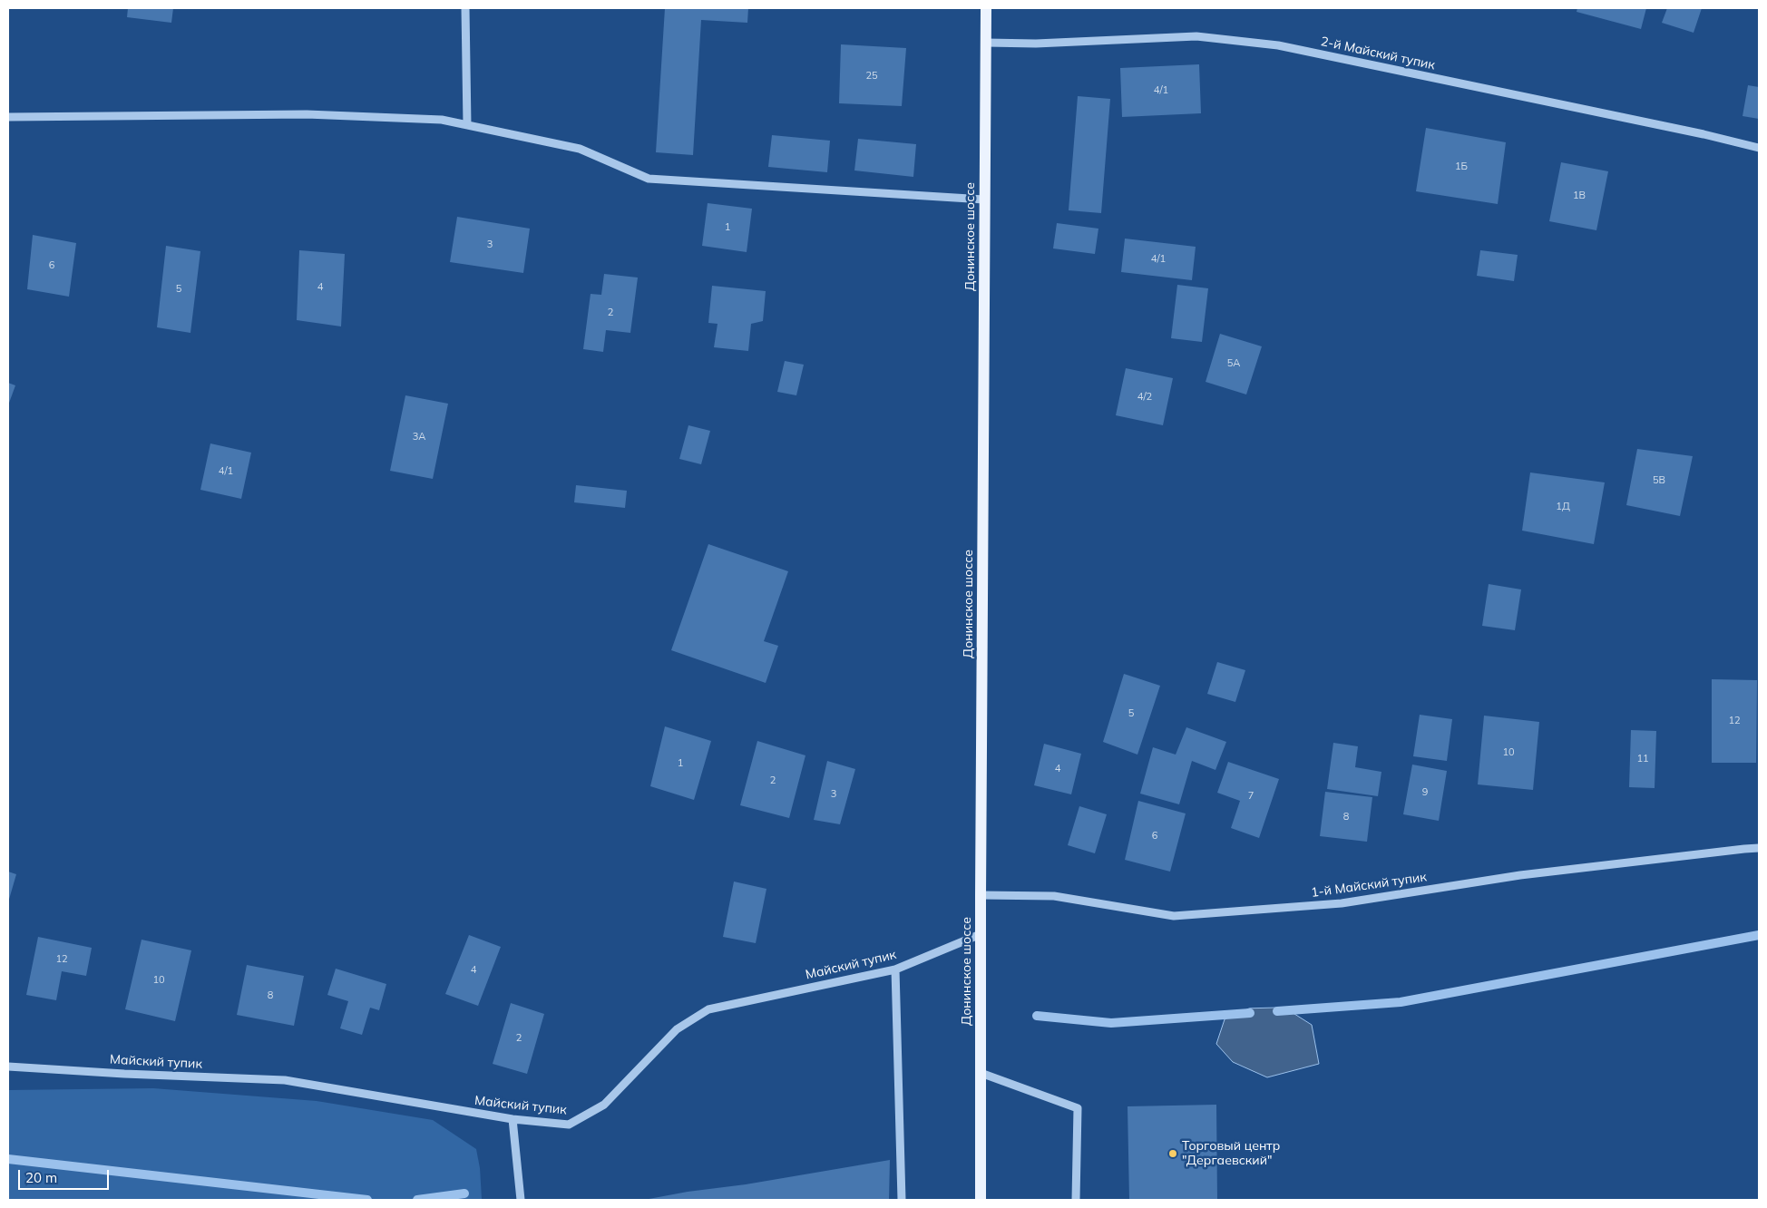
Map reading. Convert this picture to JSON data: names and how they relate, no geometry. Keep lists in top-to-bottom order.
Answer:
{
  "streets": {
    "main road": ["Донинское шоссе"],
    "street": ["2-й Майский тупик", "1-й Майский тупик", "Майский тупик"]
  },
  "crossings": [
    ["2-й Майский тупик", "Донинское шоссе"],
    ["Донинское шоссе", "1-й Майский тупик"],
    ["Донинское шоссе", "Майский тупик"]
  ],
  "places": ["Торговый центр \"Дергаевский\""],
  "house_numbers": [
    "25",
    "4/1",
    "1Б",
    "1В",
    "1",
    "3",
    "4/1",
    "6",
    "4",
    "5",
    "2",
    "5А",
    "4/2",
    "3А",
    "4/1",
    "5В",
    "1Д",
    "5",
    "12",
    "10",
    "11",
    "1",
    "4",
    "2",
    "9",
    "3",
    "7",
    "8",
    "6",
    "12",
    "4",
    "10",
    "8",
    "2"
  ],
  "scale_bar": "20 m"
}
